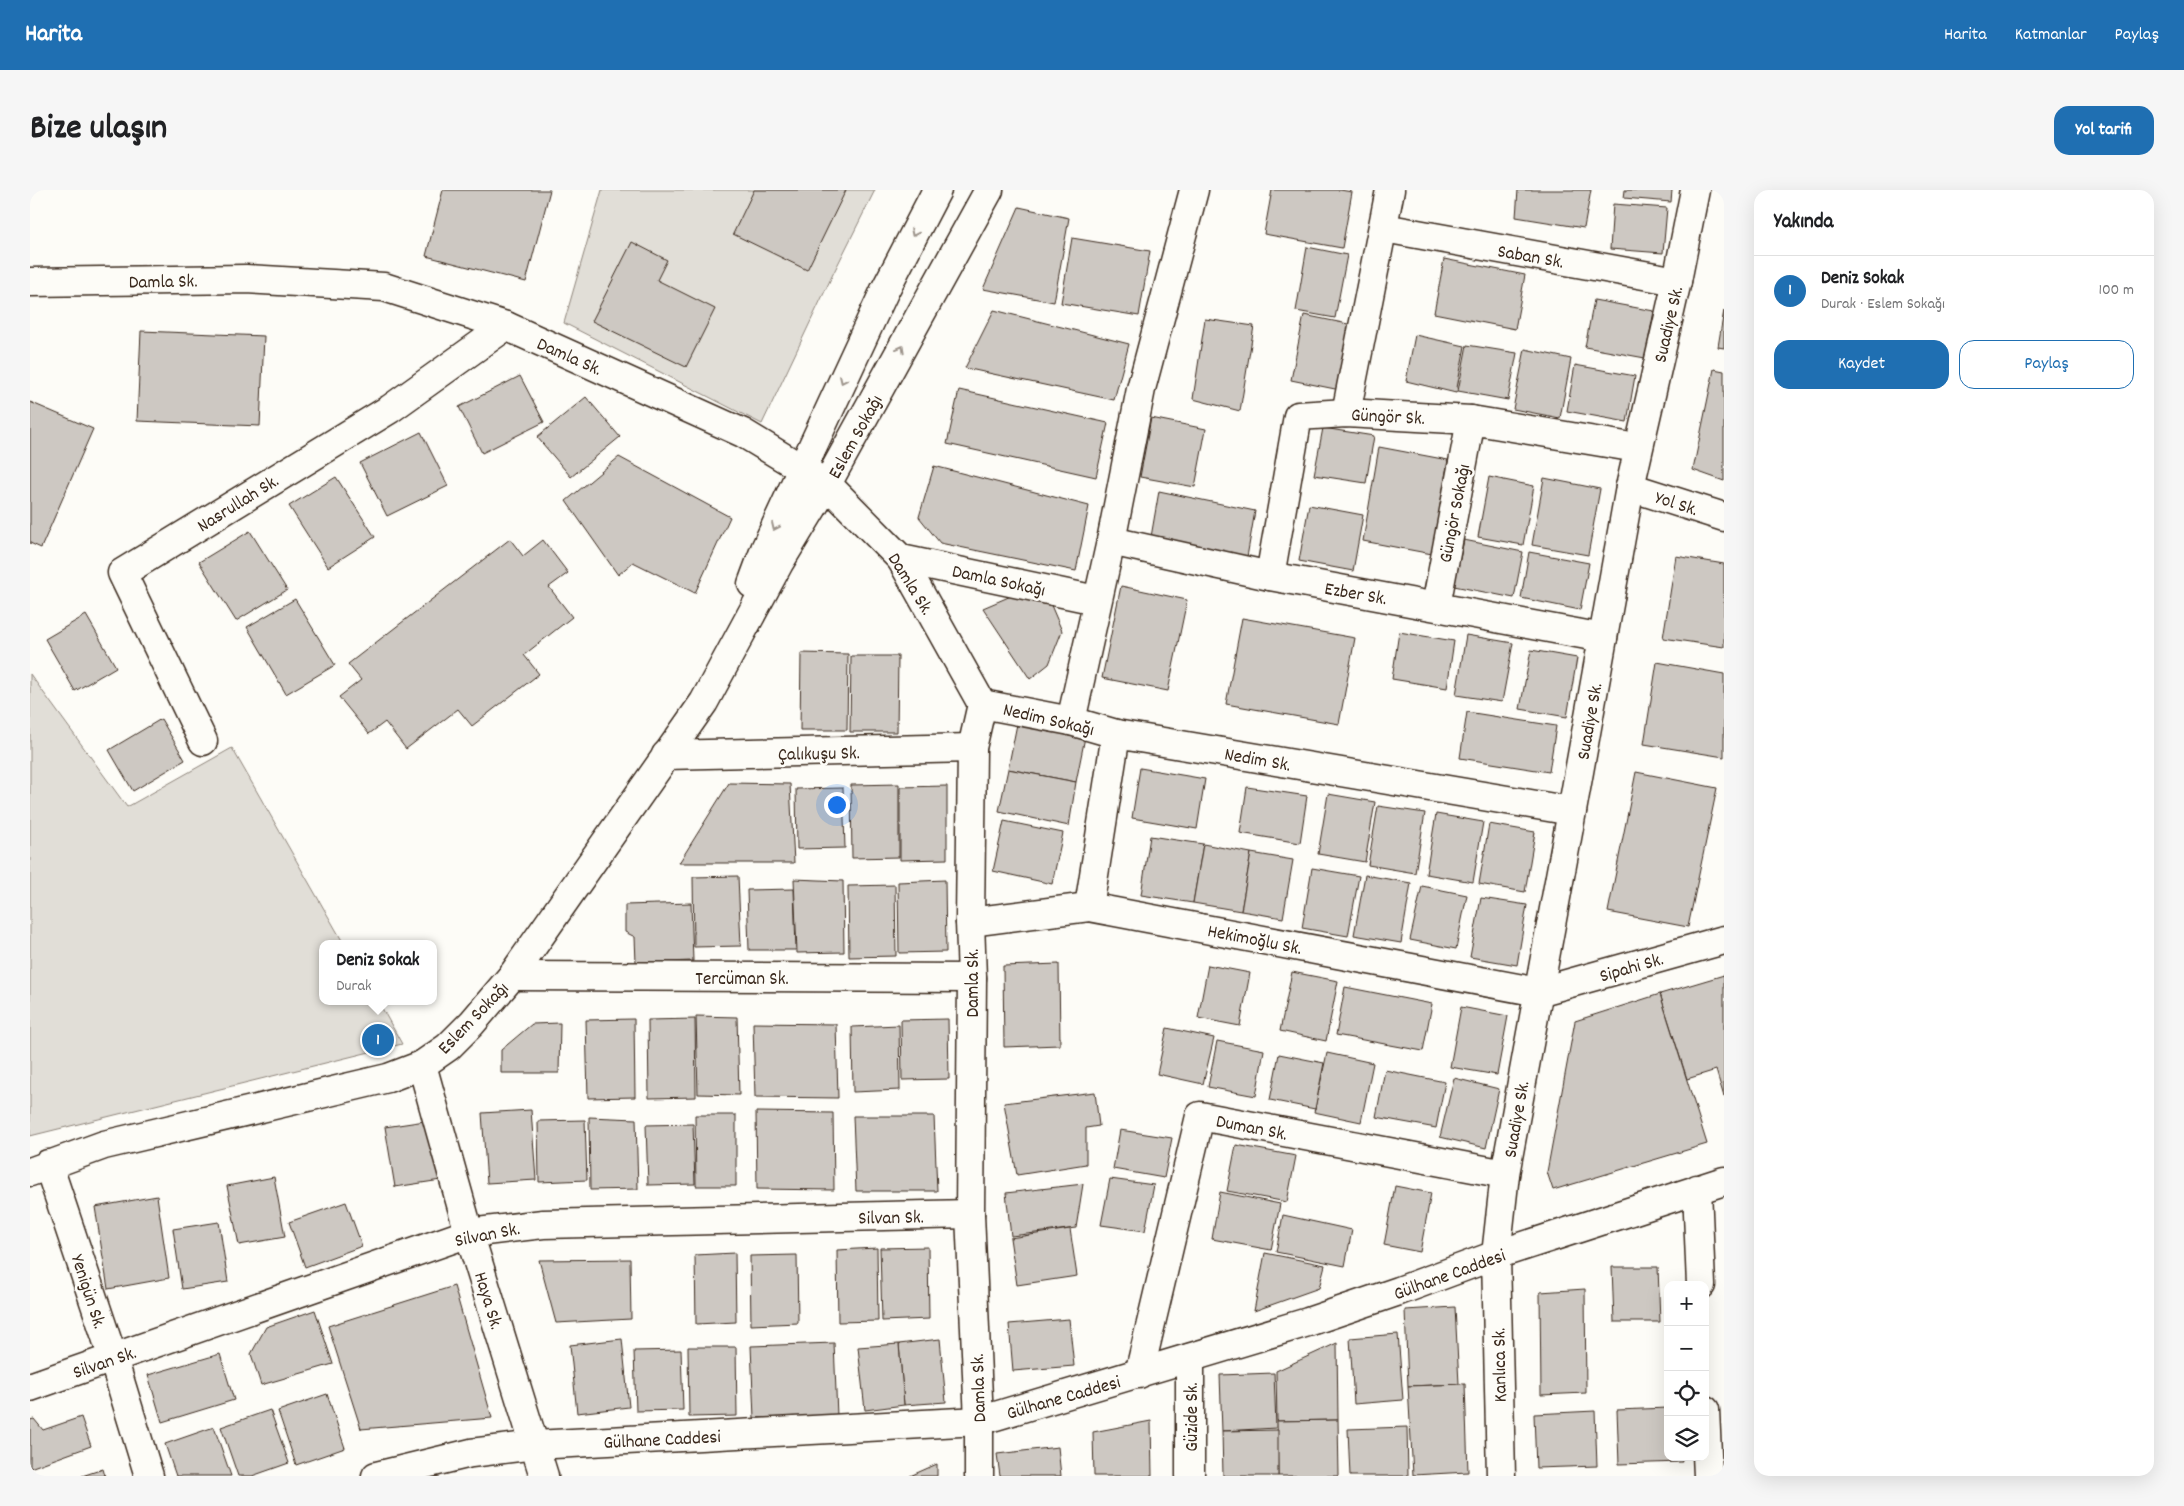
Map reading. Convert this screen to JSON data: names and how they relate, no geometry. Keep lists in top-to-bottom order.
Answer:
{
  "streets": {
    "street": [
      "Saban Sk.",
      "Damla Sk.",
      "Suadiye Sk.",
      "Güngör Sk.",
      "Eslem Sokağı",
      "Nasrullah Sk.",
      "Yol Sk.",
      "Güngör Sokağı",
      "Damla Sokağı",
      "Ezber Sk.",
      "Nedim Sokağı",
      "Çalıkuşu Sk.",
      "Nedim Sk.",
      "Hekimoğlu Sk.",
      "Sipahi Sk.",
      "Tercüman Sk.",
      "Duman Sk.",
      "Silvan Sk.",
      "Gülhane Caddesi",
      "Yenigün Sk.",
      "Haya Sk.",
      "Kanlıca Sk.",
      "Güzide Sk."
    ]
  },
  "crossings": [
    ["Saban Sk.", "Suadiye Sk."],
    ["Damla Sk.", "Eslem Sokağı"],
    ["Damla Sk.", "Nasrullah Sk."],
    ["Damla Sk.", "Damla Sokağı"],
    ["Damla Sk.", "Nedim Sokağı"],
    ["Damla Sk.", "Çalıkuşu Sk."],
    ["Damla Sk.", "Hekimoğlu Sk."],
    ["Damla Sk.", "Tercüman Sk."],
    ["Damla Sk.", "Silvan Sk."],
    ["Damla Sk.", "Gülhane Caddesi"],
    ["Suadiye Sk.", "Güngör Sk."],
    ["Suadiye Sk.", "Yol Sk."],
    ["Suadiye Sk.", "Ezber Sk."],
    ["Suadiye Sk.", "Nedim Sk."],
    ["Suadiye Sk.", "Hekimoğlu Sk."],
    ["Suadiye Sk.", "Sipahi Sk."],
    ["Suadiye Sk.", "Duman Sk."],
    ["Suadiye Sk.", "Gülhane Caddesi"],
    ["Suadiye Sk.", "Kanlıca Sk."],
    ["Güngör Sk.", "Güngör Sokağı"],
    ["Güngör Sk.", "Ezber Sk."],
    ["Eslem Sokağı", "Çalıkuşu Sk."],
    ["Eslem Sokağı", "Tercüman Sk."],
    ["Eslem Sokağı", "Yenigün Sk."],
    ["Eslem Sokağı", "Haya Sk."],
    ["Güngör Sokağı", "Ezber Sk."],
    ["Nedim Sokağı", "Nedim Sk."],
    ["Hekimoğlu Sk.", "Sipahi Sk."],
    ["Duman Sk.", "Gülhane Caddesi"],
    ["Silvan Sk.", "Yenigün Sk."],
    ["Silvan Sk.", "Haya Sk."],
    ["Gülhane Caddesi", "Haya Sk."],
    ["Gülhane Caddesi", "Kanlıca Sk."],
    ["Gülhane Caddesi", "Güzide Sk."]
  ],
  "page": {
    "header": "Harita",
    "nav": ["Harita", "Katmanlar", "Paylaş"],
    "title": "Bize ulaşın",
    "buttons": [
      "Yol tarifi",
      ["Kaydet", "Paylaş"]
    ],
    "heading": "Yakında",
    "list": [
      {
        "mark": "1",
        "name": "Deniz Sokak",
        "note": "Durak · Eslem Sokağı",
        "value": "100 m"
      }
    ],
    "popup": ["Deniz Sokak", "Durak"],
    "pins": "1",
    "map_buttons": ["+", "−"]
  }
}
